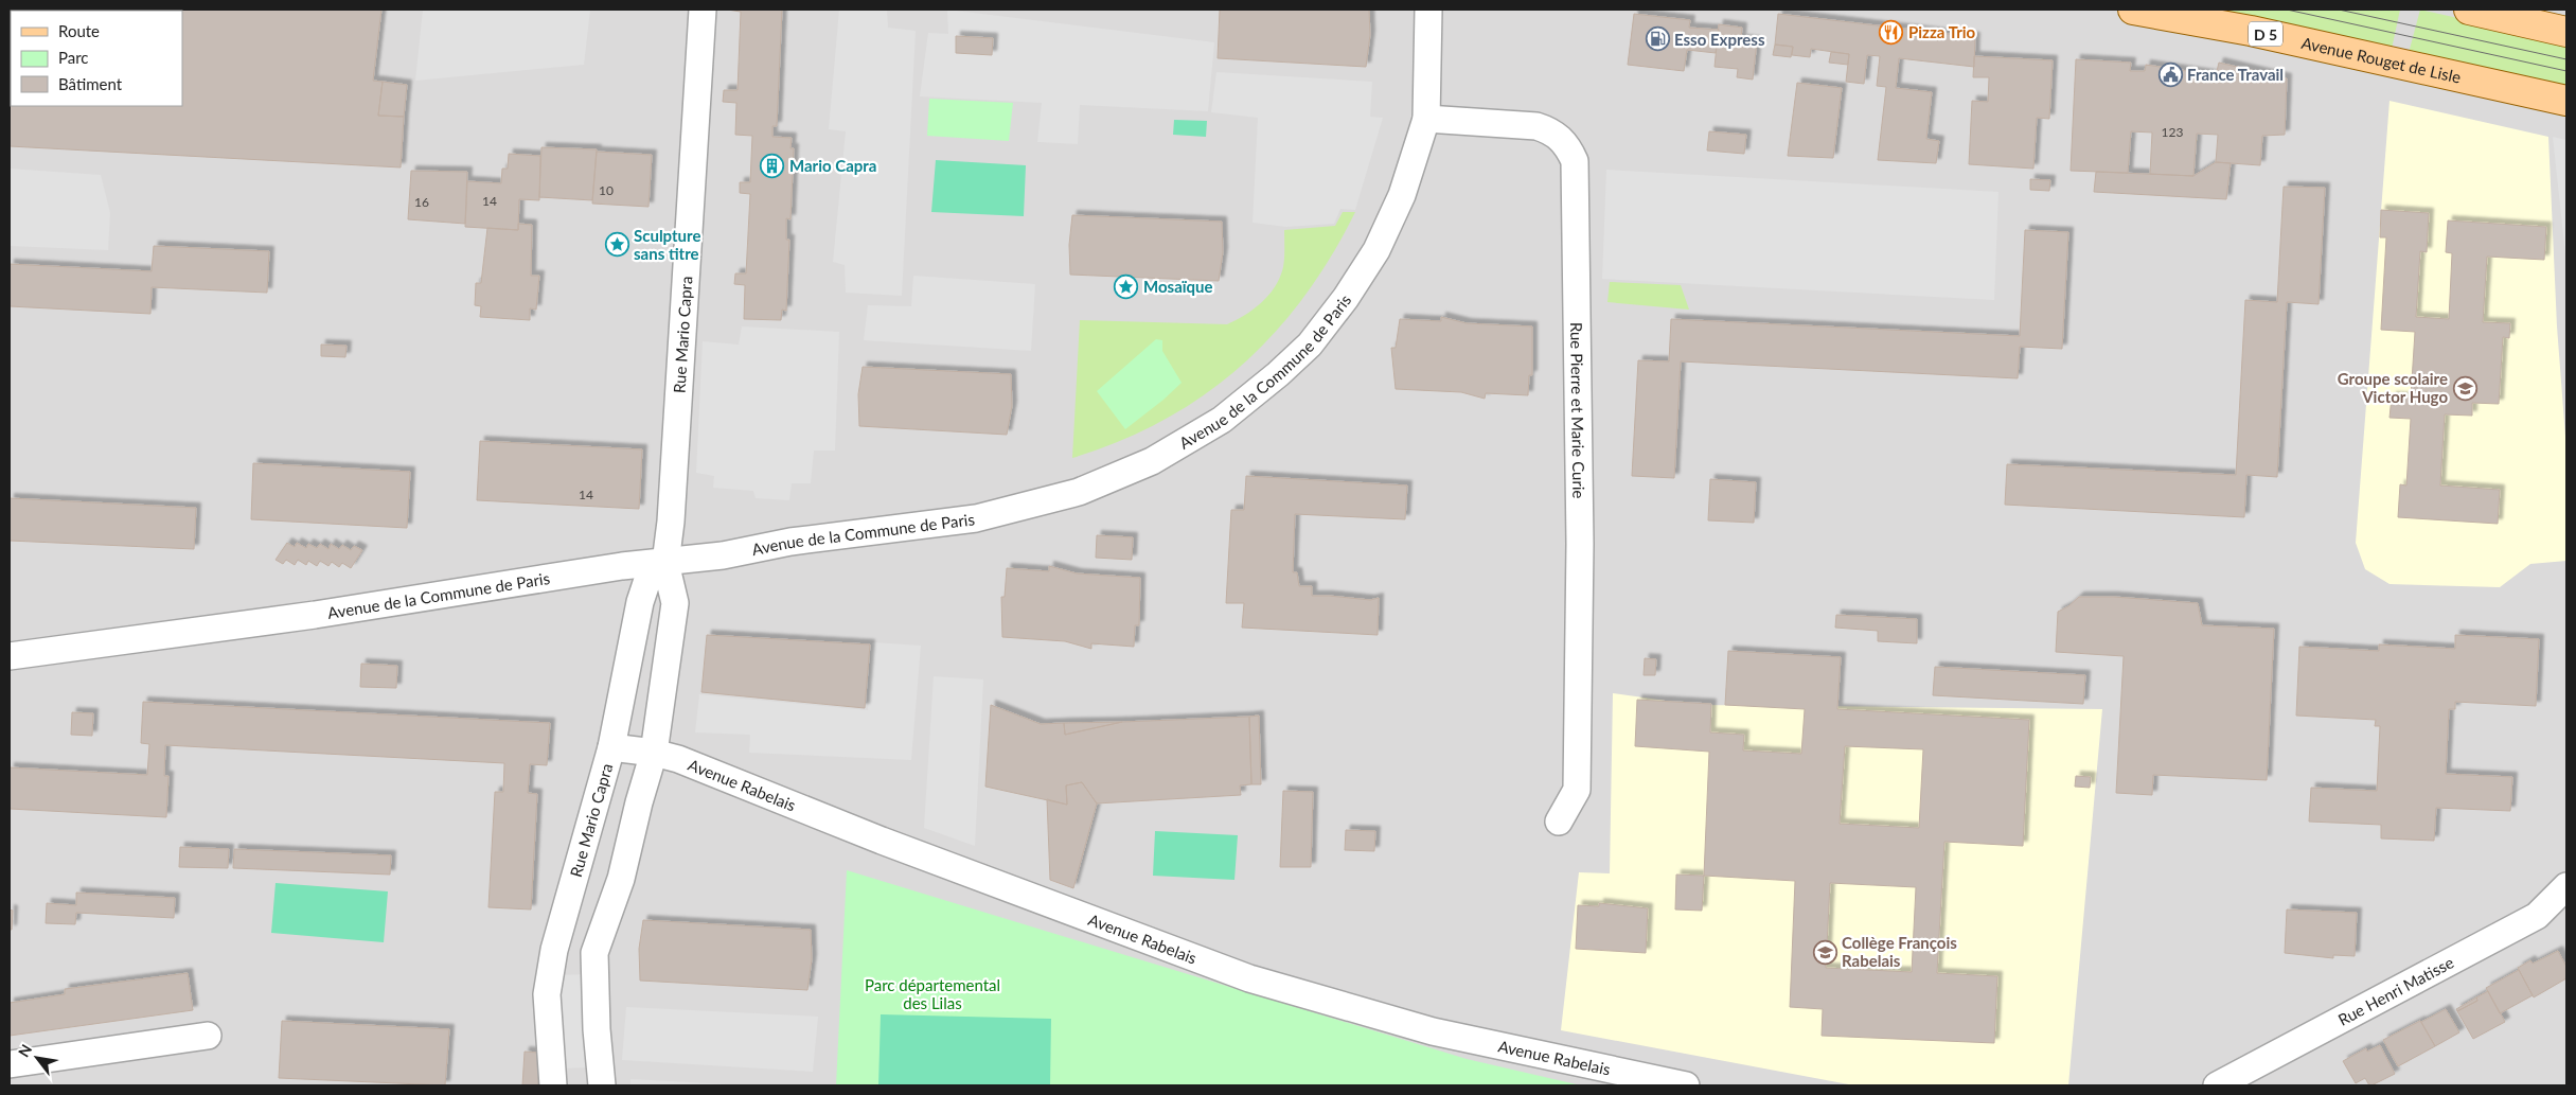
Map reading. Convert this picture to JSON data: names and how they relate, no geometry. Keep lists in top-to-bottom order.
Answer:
{
  "streets": {
    "main road": ["D 5", "Avenue Rouget de Lisle"],
    "street": [
      "Rue Mario Capra",
      "Avenue de la Commune de Paris",
      "Rue Pierre et Marie Curie",
      "Avenue Rabelais",
      "Rue Henri Matisse"
    ]
  },
  "crossings": [
    ["Rue Mario Capra", "Avenue de la Commune de Paris"],
    ["Rue Mario Capra", "Avenue Rabelais"],
    ["Avenue de la Commune de Paris", "Rue Pierre et Marie Curie"]
  ],
  "parks": ["Parc départemental des Lilas"],
  "places": {
    "restaurant": ["Pizza Trio"],
    "fuel station": ["Esso Express"],
    "public building": ["France Travail"],
    "building": ["Mario Capra"],
    "place": ["Sculpture sans titre", "Mosaïque"],
    "school or university": ["Groupe scolaire Victor Hugo", "Collège François Rabelais"]
  },
  "house_numbers": [
    "123",
    "10",
    "14",
    "16",
    "14"
  ],
  "legend": ["Route", "Parc", "Bâtiment"],
  "north": "top left"
}
